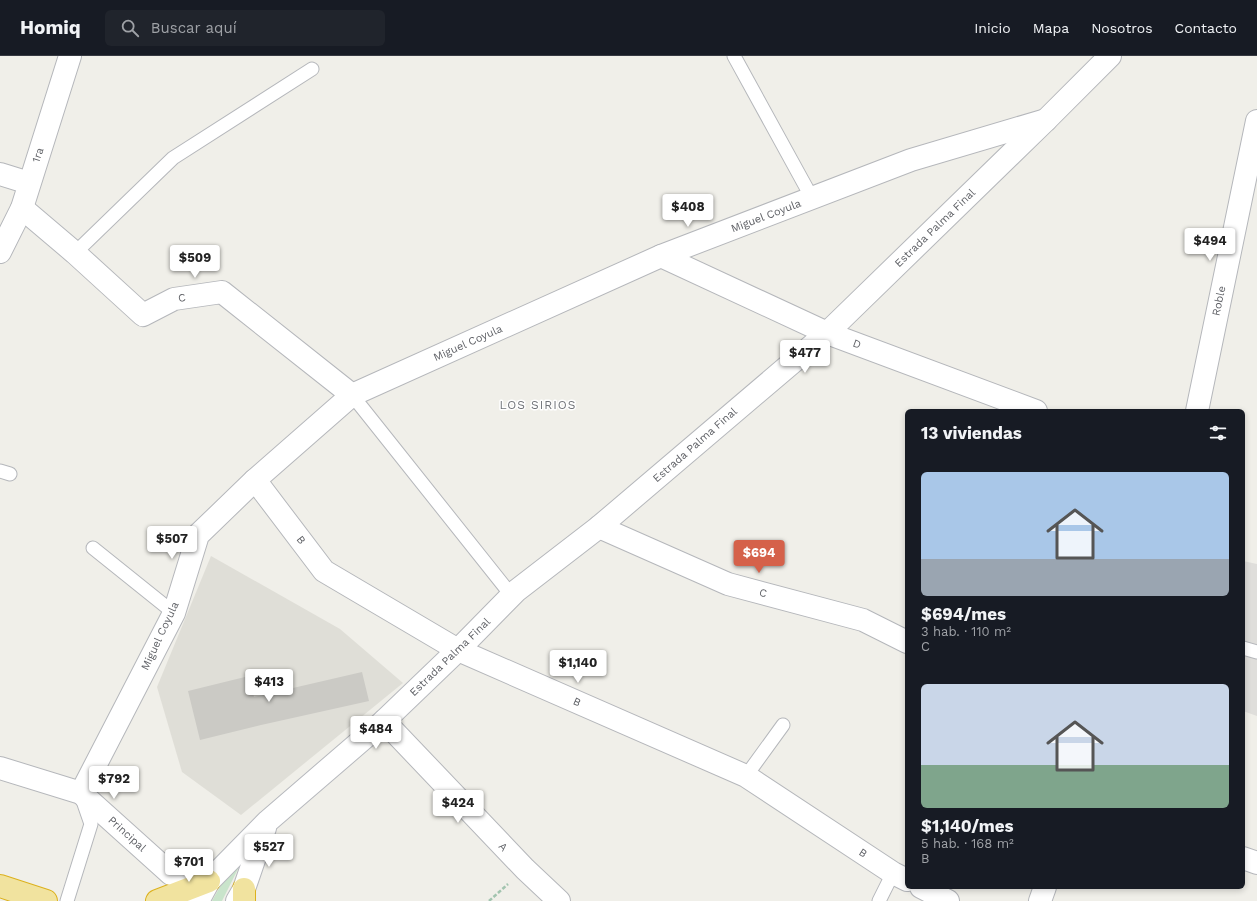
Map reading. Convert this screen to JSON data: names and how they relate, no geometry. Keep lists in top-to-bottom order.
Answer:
{
  "streets": {
    "street": [
      "1ra",
      "Miguel Coyula",
      "Estrada Palma Final",
      "C",
      "Roble",
      "D",
      "B",
      "Principal",
      "A"
    ]
  },
  "crossings": [
    ["1ra", "C"],
    ["Miguel Coyula", "Estrada Palma Final"],
    ["Miguel Coyula", "C"],
    ["Miguel Coyula", "D"],
    ["Miguel Coyula", "B"],
    ["Miguel Coyula", "Principal"],
    ["Estrada Palma Final", "C"],
    ["Estrada Palma Final", "D"],
    ["Estrada Palma Final", "B"],
    ["Estrada Palma Final", "Principal"],
    ["Estrada Palma Final", "A"]
  ],
  "districts": ["LOS SIRIOS"],
  "page": {
    "header": "Homiq",
    "search": "Buscar aquí",
    "nav": [
      "Inicio",
      "Mapa",
      "Nosotros",
      "Contacto"
    ],
    "price": [
      "$408",
      "$494",
      "$509",
      "$477",
      "$507",
      "$694",
      "$1,140",
      "$413",
      "$484",
      "$792",
      "$424",
      "$527",
      "$701"
    ],
    "heading": "13 viviendas",
    "list": [
      {
        "name": "$694/mes",
        "note": "3 hab. · 110 m² · C"
      },
      {
        "name": "$1,140/mes",
        "note": "5 hab. · 168 m² · B"
      }
    ]
  }
}
